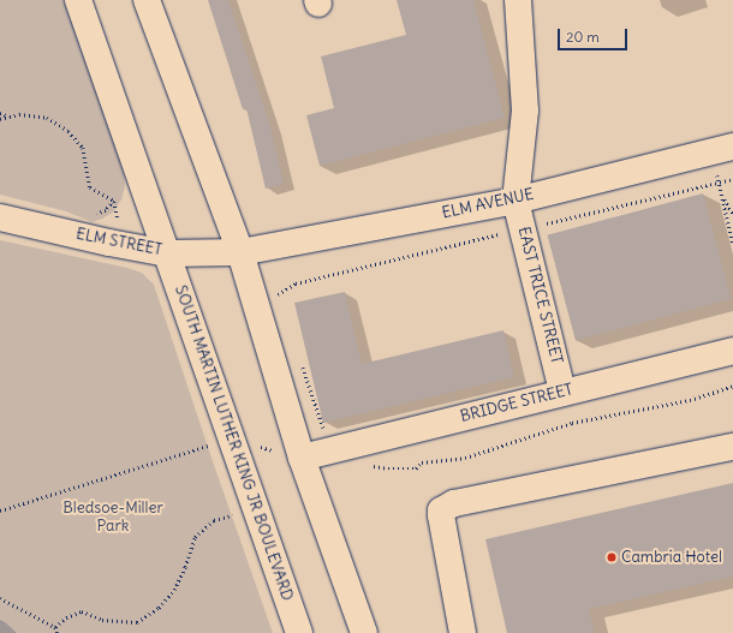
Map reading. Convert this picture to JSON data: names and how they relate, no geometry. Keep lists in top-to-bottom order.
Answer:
{
  "streets": {
    "main road": [
      "ELM AVENUE",
      "ELM STREET",
      "EAST TRICE STREET",
      "BRIDGE STREET",
      "SOUTH MARTIN LUTHER KING JR BOULEVARD"
    ]
  },
  "crossings": [
    ["ELM AVENUE", "ELM STREET"],
    ["ELM AVENUE", "EAST TRICE STREET"],
    ["ELM STREET", "SOUTH MARTIN LUTHER KING JR BOULEVARD"],
    ["EAST TRICE STREET", "BRIDGE STREET"]
  ],
  "parks": ["Bledsoe-Miller Park"],
  "places": ["Cambria Hotel"],
  "scale_bar": "20 m"
}
